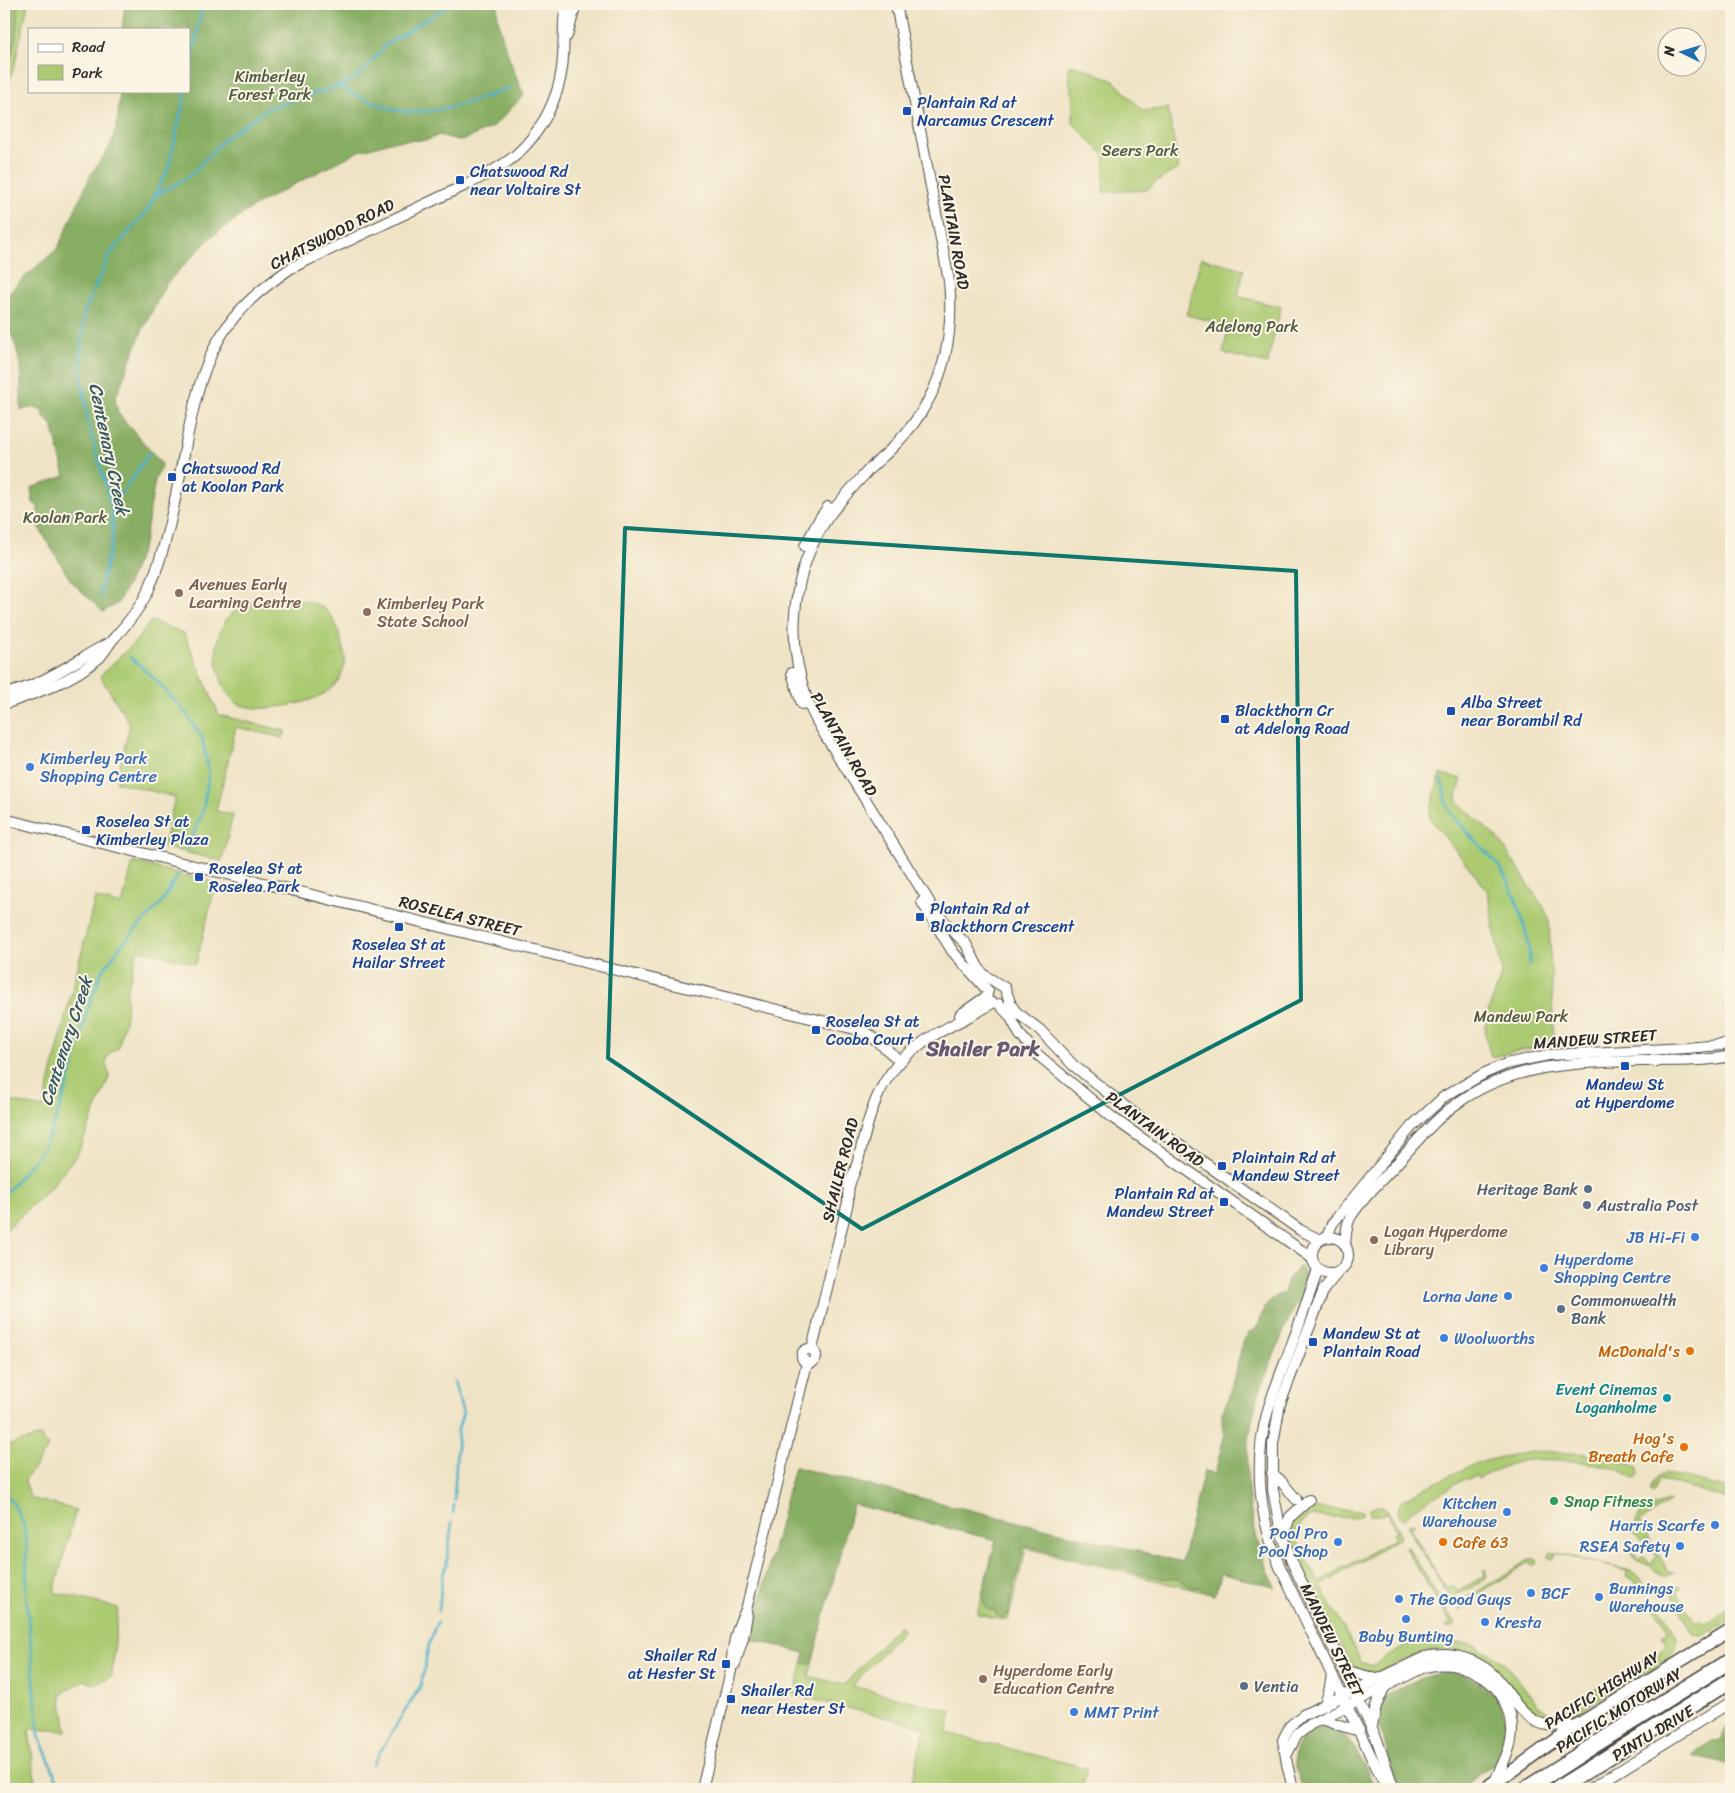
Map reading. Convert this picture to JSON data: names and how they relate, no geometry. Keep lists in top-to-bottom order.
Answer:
{
  "streets": {
    "highway": ["PACIFIC MOTORWAY"],
    "main road": ["PACIFIC HIGHWAY"],
    "street": [
      "PLANTAIN ROAD",
      "CHATSWOOD ROAD",
      "ROSELEA STREET",
      "MANDEW STREET",
      "SHAILER ROAD",
      "PINTU DRIVE"
    ]
  },
  "crossings": [
    ["PLANTAIN ROAD", "MANDEW STREET"],
    ["PLANTAIN ROAD", "SHAILER ROAD"],
    ["ROSELEA STREET", "SHAILER ROAD"]
  ],
  "districts": ["Shailer Park"],
  "water": ["Centenary Creek"],
  "parks": [
    "Kimberley Forest Park",
    "Seers Park",
    "Adelong Park",
    "Koolan Park",
    "Mandew Park"
  ],
  "places": {
    "transit": [
      "Plantain Rd at Narcamus Crescent",
      "Chatswood Rd near Voltaire St",
      "Chatswood Rd at Koolan Park",
      "Alba Street near Borambil Rd",
      "Blackthorn Cr at Adelong Road",
      "Roselea St at Kimberley Plaza",
      "Roselea St at Roselea Park",
      "Plantain Rd at Blackthorn Crescent",
      "Roselea St at Hailar Street",
      "Roselea St at Cooba Court",
      "Mandew St at Hyperdome",
      "Plaintain Rd at Mandew Street",
      "Plantain Rd at Mandew Street",
      "Mandew St at Plantain Road",
      "Shailer Rd at Hester St",
      "Shailer Rd near Hester St"
    ],
    "other": [
      "Avenues Early Learning Centre",
      "Kimberley Park State School",
      "Kimberley Park Shopping Centre",
      "Heritage Bank",
      "Australia Post",
      "JB Hi-Fi",
      "Logan Hyperdome Library",
      "Hyperdome Shopping Centre",
      "Lorna Jane",
      "Commonwealth Bank",
      "Woolworths",
      "McDonald's",
      "Event Cinemas Loganholme",
      "Hog's Breath Cafe",
      "Snap Fitness",
      "Kitchen Warehouse",
      "Harris Scarfe",
      "Pool Pro Pool Shop",
      "Cafe 63",
      "RSEA Safety",
      "BCF",
      "Bunnings Warehouse",
      "The Good Guys",
      "Baby Bunting",
      "Kresta",
      "Hyperdome Early Education Centre",
      "Ventia",
      "MMT Print"
    ]
  },
  "legend": ["Road", "Park"],
  "north": "left"
}
